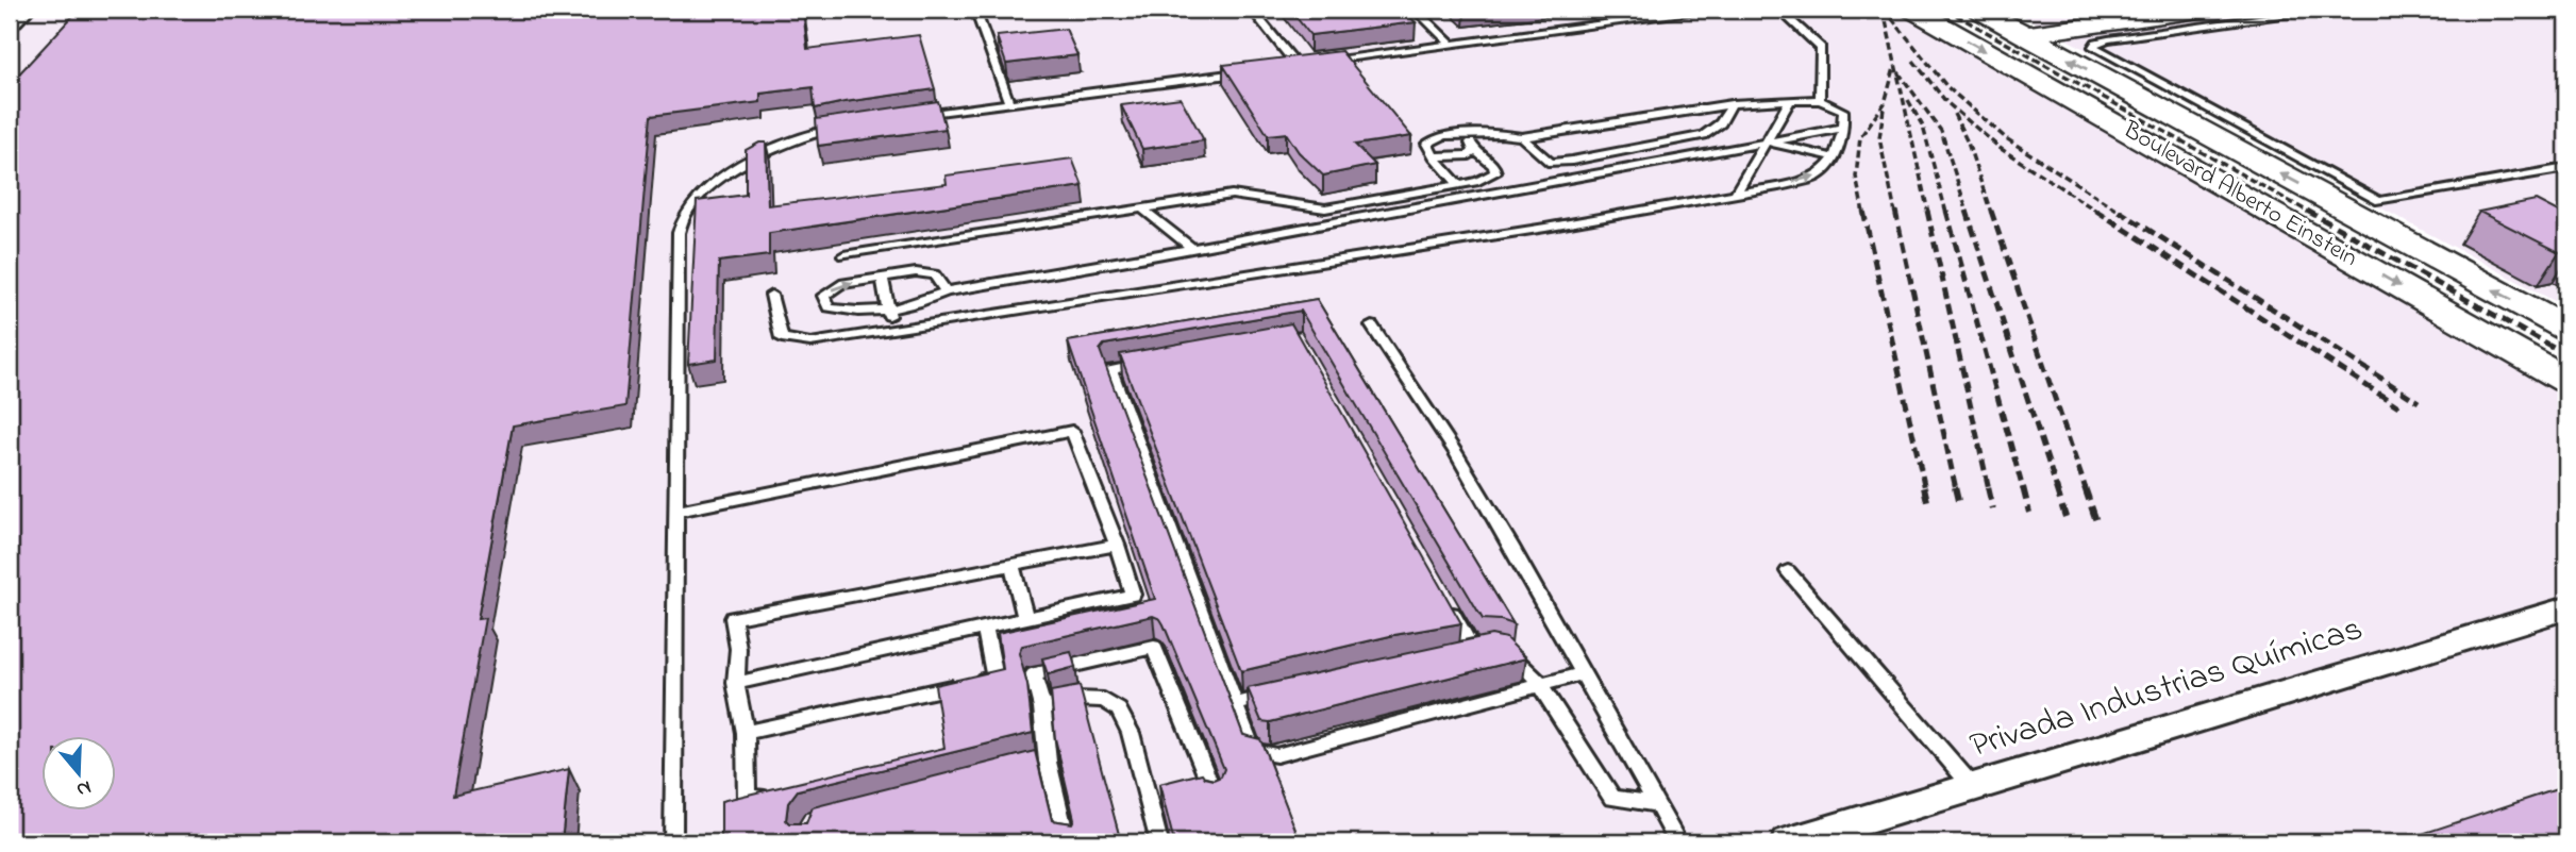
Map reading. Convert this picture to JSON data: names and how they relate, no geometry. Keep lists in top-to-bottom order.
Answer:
{
  "streets": {
    "main road": ["Boulevard Alberto Einstein"],
    "street": ["Privada Industrias Químicas"]
  },
  "north": "bottom"
}
